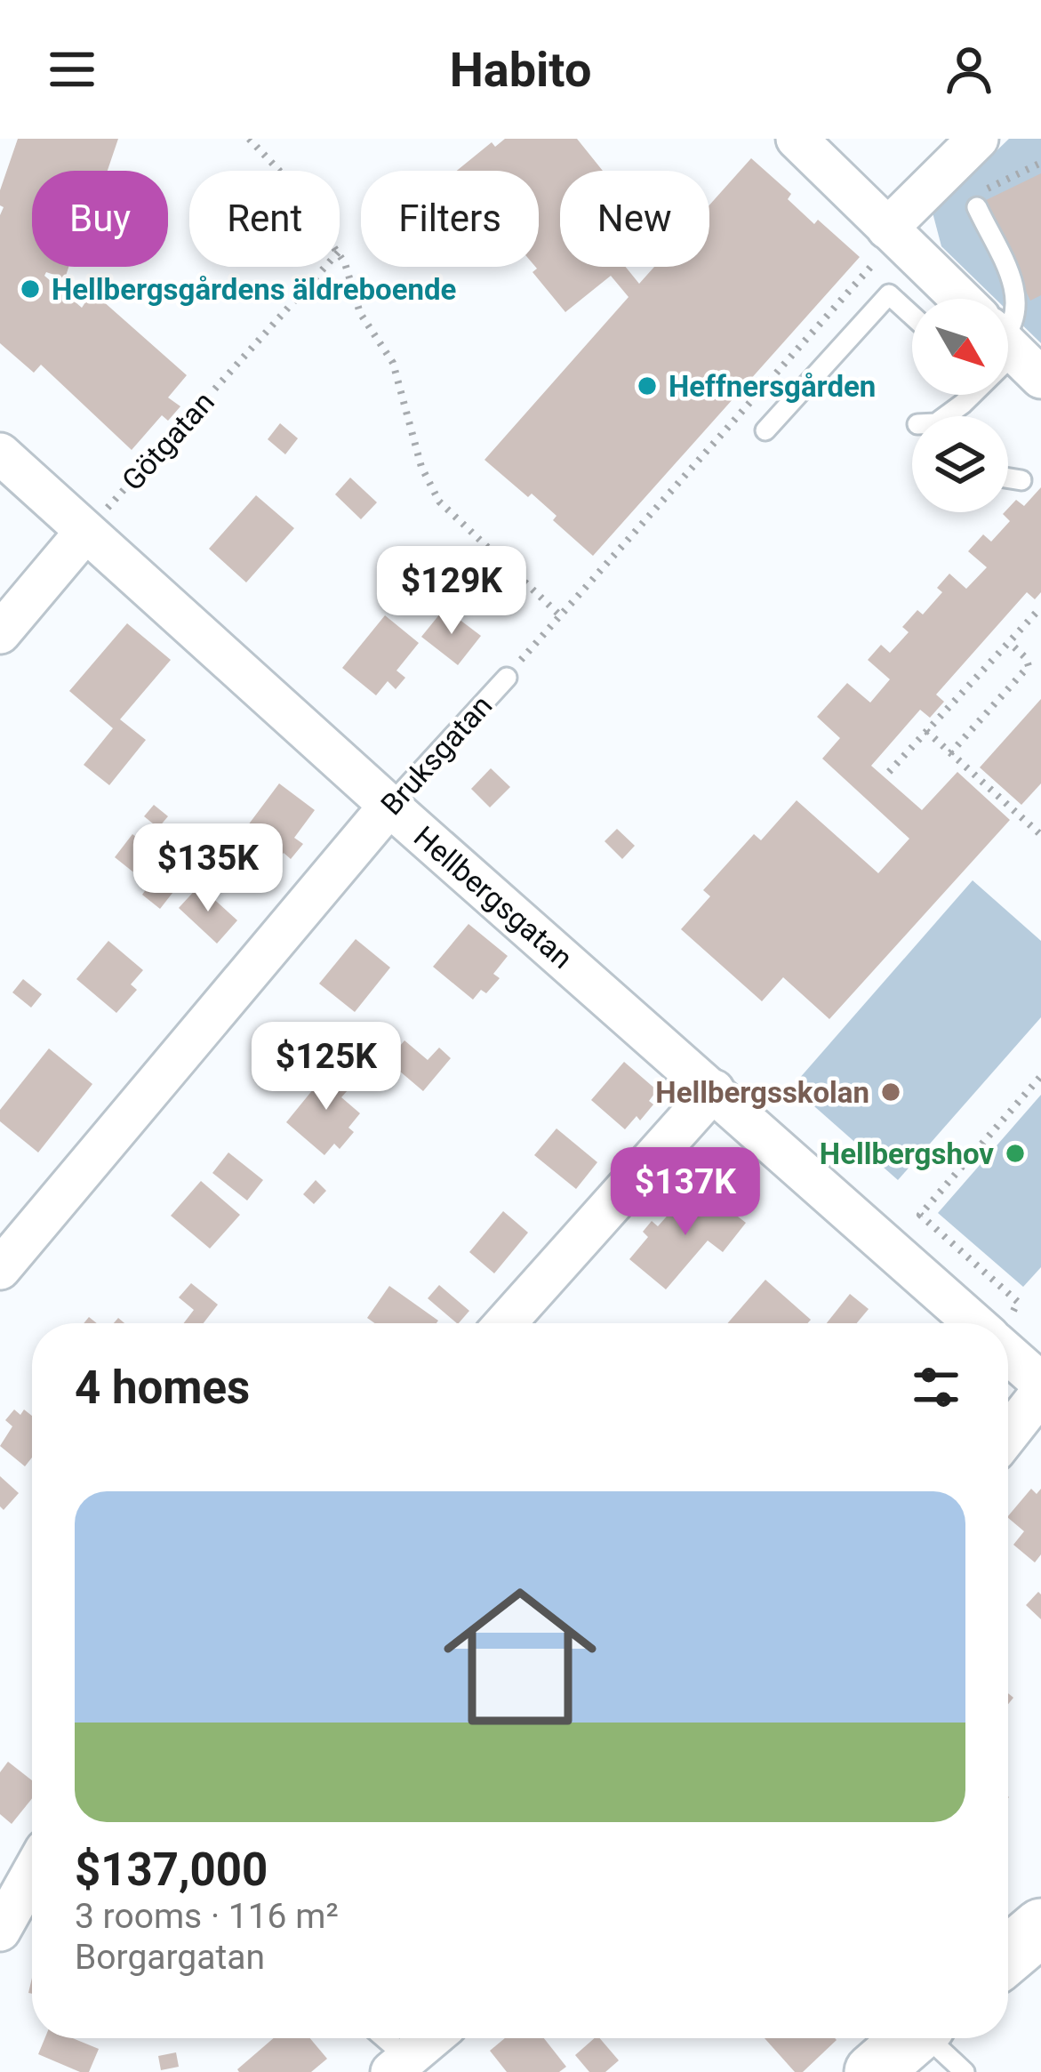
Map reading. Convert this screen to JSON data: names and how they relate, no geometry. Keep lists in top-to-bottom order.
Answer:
{
  "streets": {
    "street": ["Bruksgatan", "Hellbergsgatan"],
    "path": ["Götgatan"]
  },
  "crossings": [
    ["Götgatan", "Hellbergsgatan"],
    ["Bruksgatan", "Hellbergsgatan"]
  ],
  "places": [
    "Hellbergsgårdens äldreboende",
    "Heffnersgården",
    "Hellbergsskolan",
    "Hellbergshov"
  ],
  "north": "bottom right",
  "page": {
    "header": "Habito",
    "chip": [
      "Buy",
      "Rent",
      "Filters",
      "New"
    ],
    "price": [
      "$129K",
      "$135K",
      "$125K",
      "$137K"
    ],
    "heading": "4 homes",
    "list": [
      {
        "name": "$137,000",
        "note": "3 rooms · 116 m² · Borgargatan"
      }
    ]
  }
}
